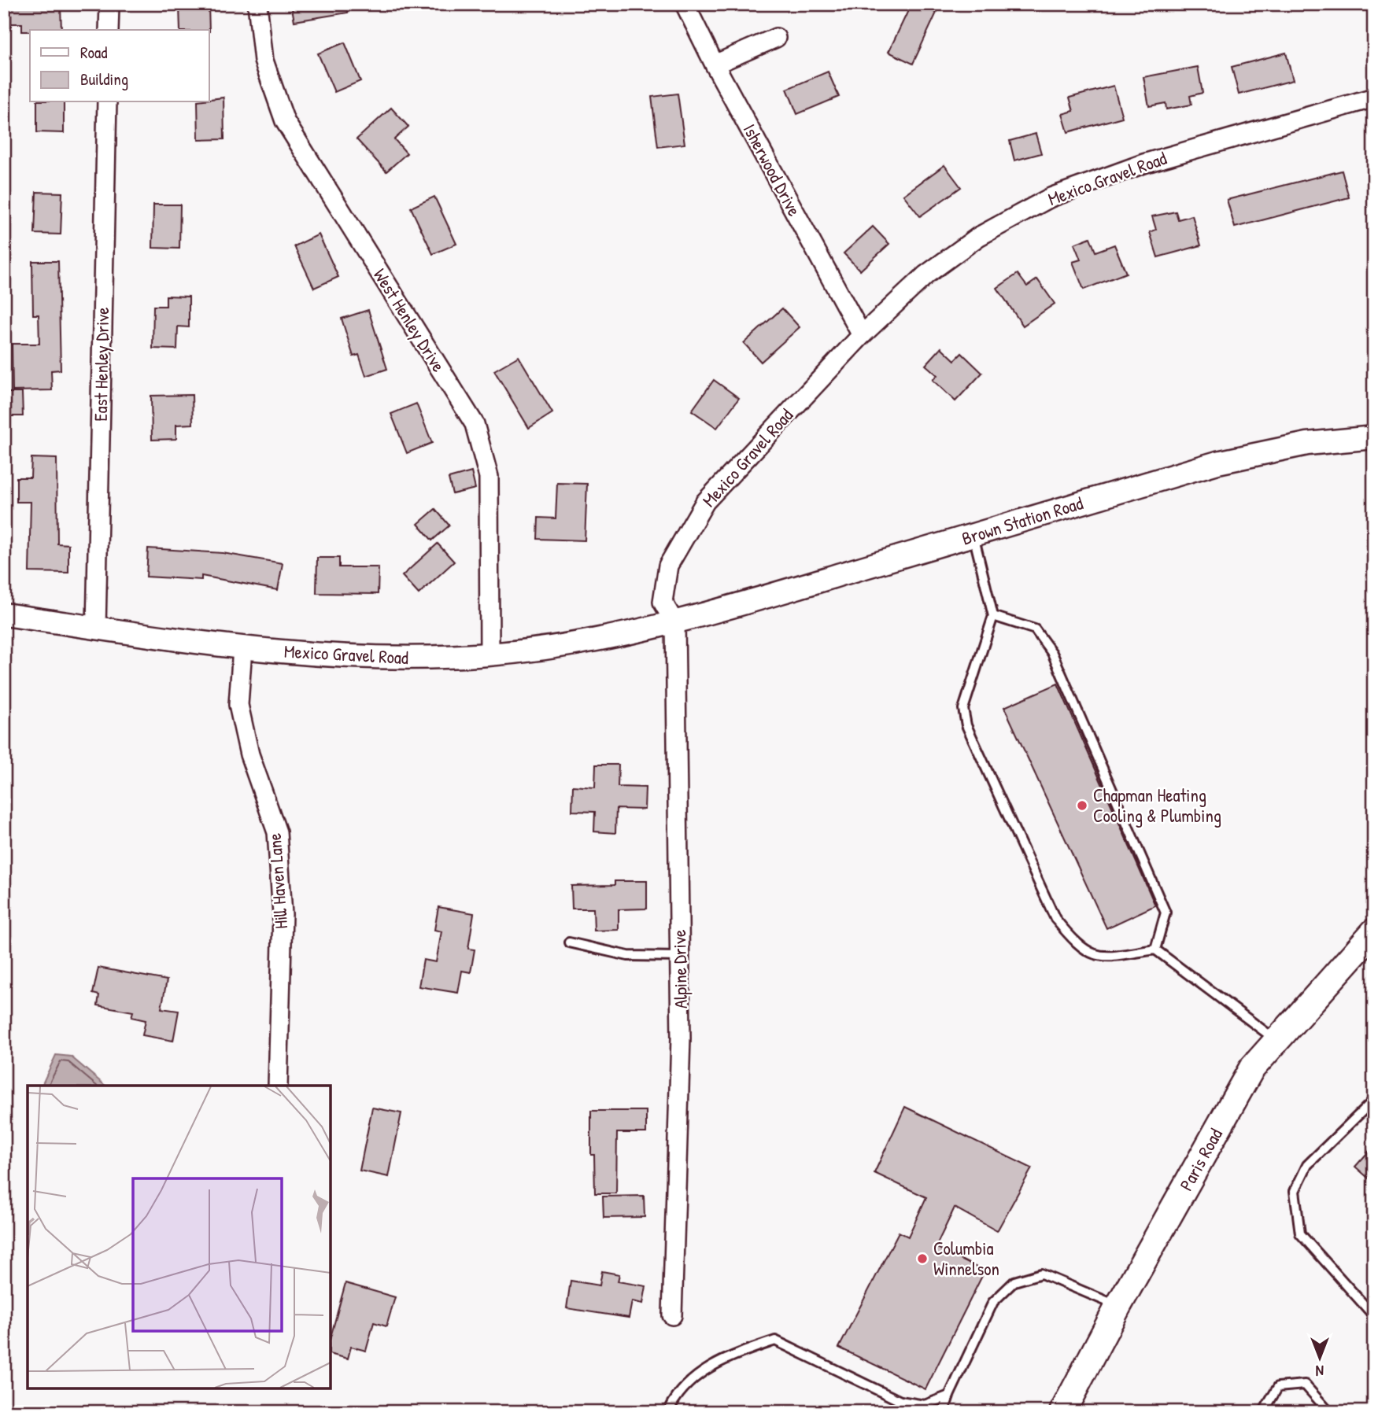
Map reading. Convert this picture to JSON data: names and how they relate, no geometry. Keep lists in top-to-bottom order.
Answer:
{
  "streets": {
    "main road": ["Paris Road"],
    "street": [
      "Isherwood Drive",
      "Mexico Gravel Road",
      "West Henley Drive",
      "East Henley Drive",
      "Brown Station Road",
      "Hill Haven Lane",
      "Alpine Drive"
    ]
  },
  "crossings": [
    ["Isherwood Drive", "Mexico Gravel Road"],
    ["Mexico Gravel Road", "West Henley Drive"],
    ["Mexico Gravel Road", "East Henley Drive"],
    ["Mexico Gravel Road", "Brown Station Road"],
    ["Mexico Gravel Road", "Hill Haven Lane"],
    ["Mexico Gravel Road", "Alpine Drive"],
    ["Brown Station Road", "Alpine Drive"]
  ],
  "places": ["Chapman Heating Cooling & Plumbing", "Columbia Winnelson"],
  "legend": ["Road", "Building"],
  "north": "bottom"
}
